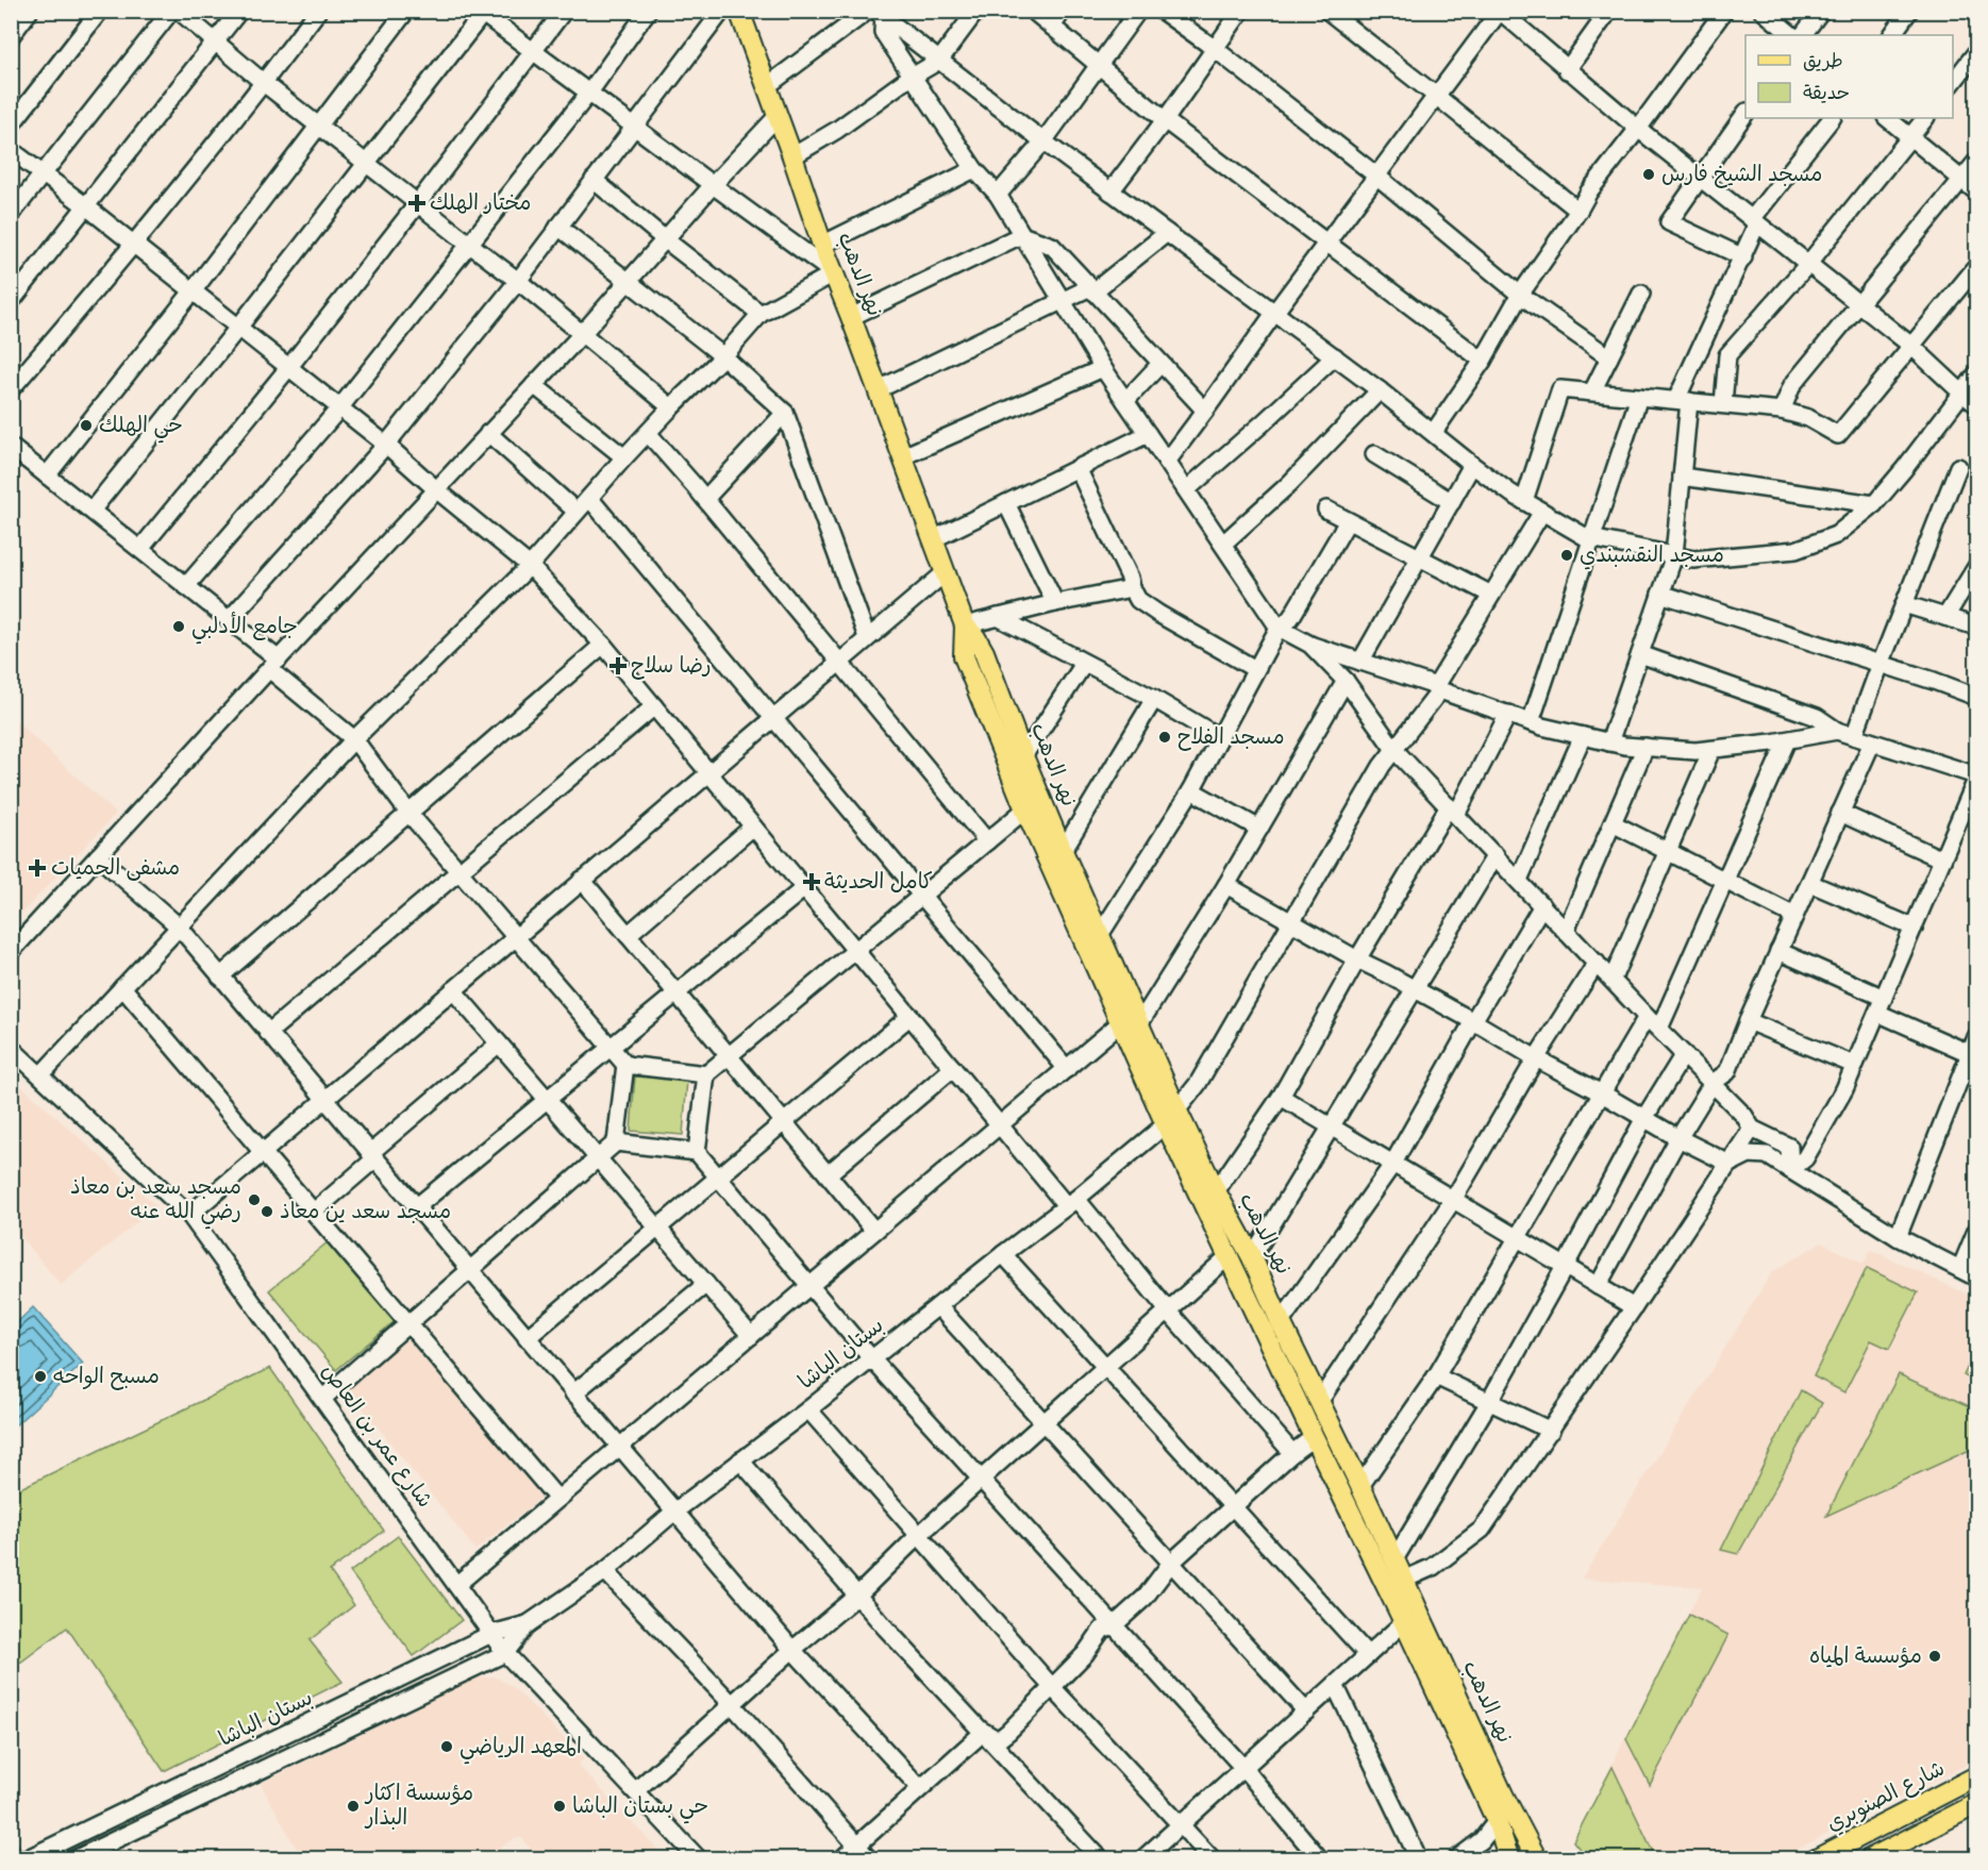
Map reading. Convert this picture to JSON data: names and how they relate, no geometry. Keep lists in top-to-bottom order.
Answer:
{
  "streets": {
    "main road": ["نهر الدهب", "شارع الصنوبري"],
    "street": ["بستان الباشا", "شارع عمر بن العاص"]
  },
  "crossings": [
    ["نهر الدهب", "بستان الباشا"],
    ["بستان الباشا", "شارع عمر بن العاص"]
  ],
  "places": {
    "other": [
      "مسجد الشيخ فارس",
      "حي الهلك",
      "مسجد النقشبندي",
      "جامع الأدلبي",
      "مسجد الفلاح",
      "مسجد سعد بن معاذ رضي الله عنه",
      "مسجد سعد ين معاذ",
      "مسبح الواحه",
      "مؤسسة المياه",
      "المعهد الرياضي",
      "مؤسسة اكثار البذار",
      "حي بستان الباشا"
    ],
    "health": [
      "مختار الهلك",
      "رضا سلاح",
      "مشفى الحميات",
      "كامل الحديثة"
    ]
  },
  "legend": ["طريق", "حديقة"]
}
